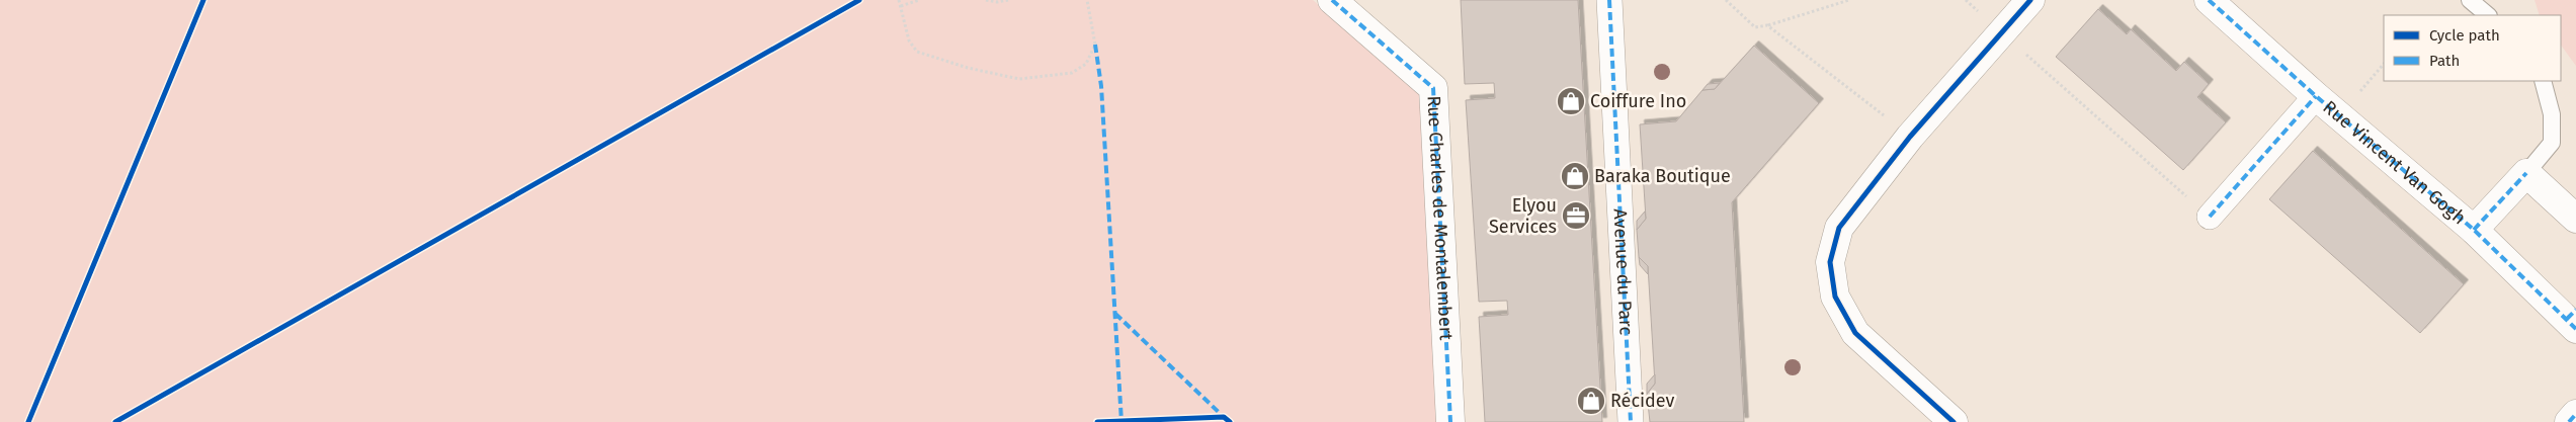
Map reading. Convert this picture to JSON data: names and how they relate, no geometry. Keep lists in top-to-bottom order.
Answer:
{
  "streets": {
    "street": ["Rue Vincent Van Gogh", "Rue Charles de Montalembert", "Avenue du Parc"]
  },
  "places": {
    "shop": ["Coiffure Ino", "Baraka Boutique", "Récidev"],
    "office": ["Elyou Services"]
  },
  "legend": ["Cycle path", "Path"]
}
